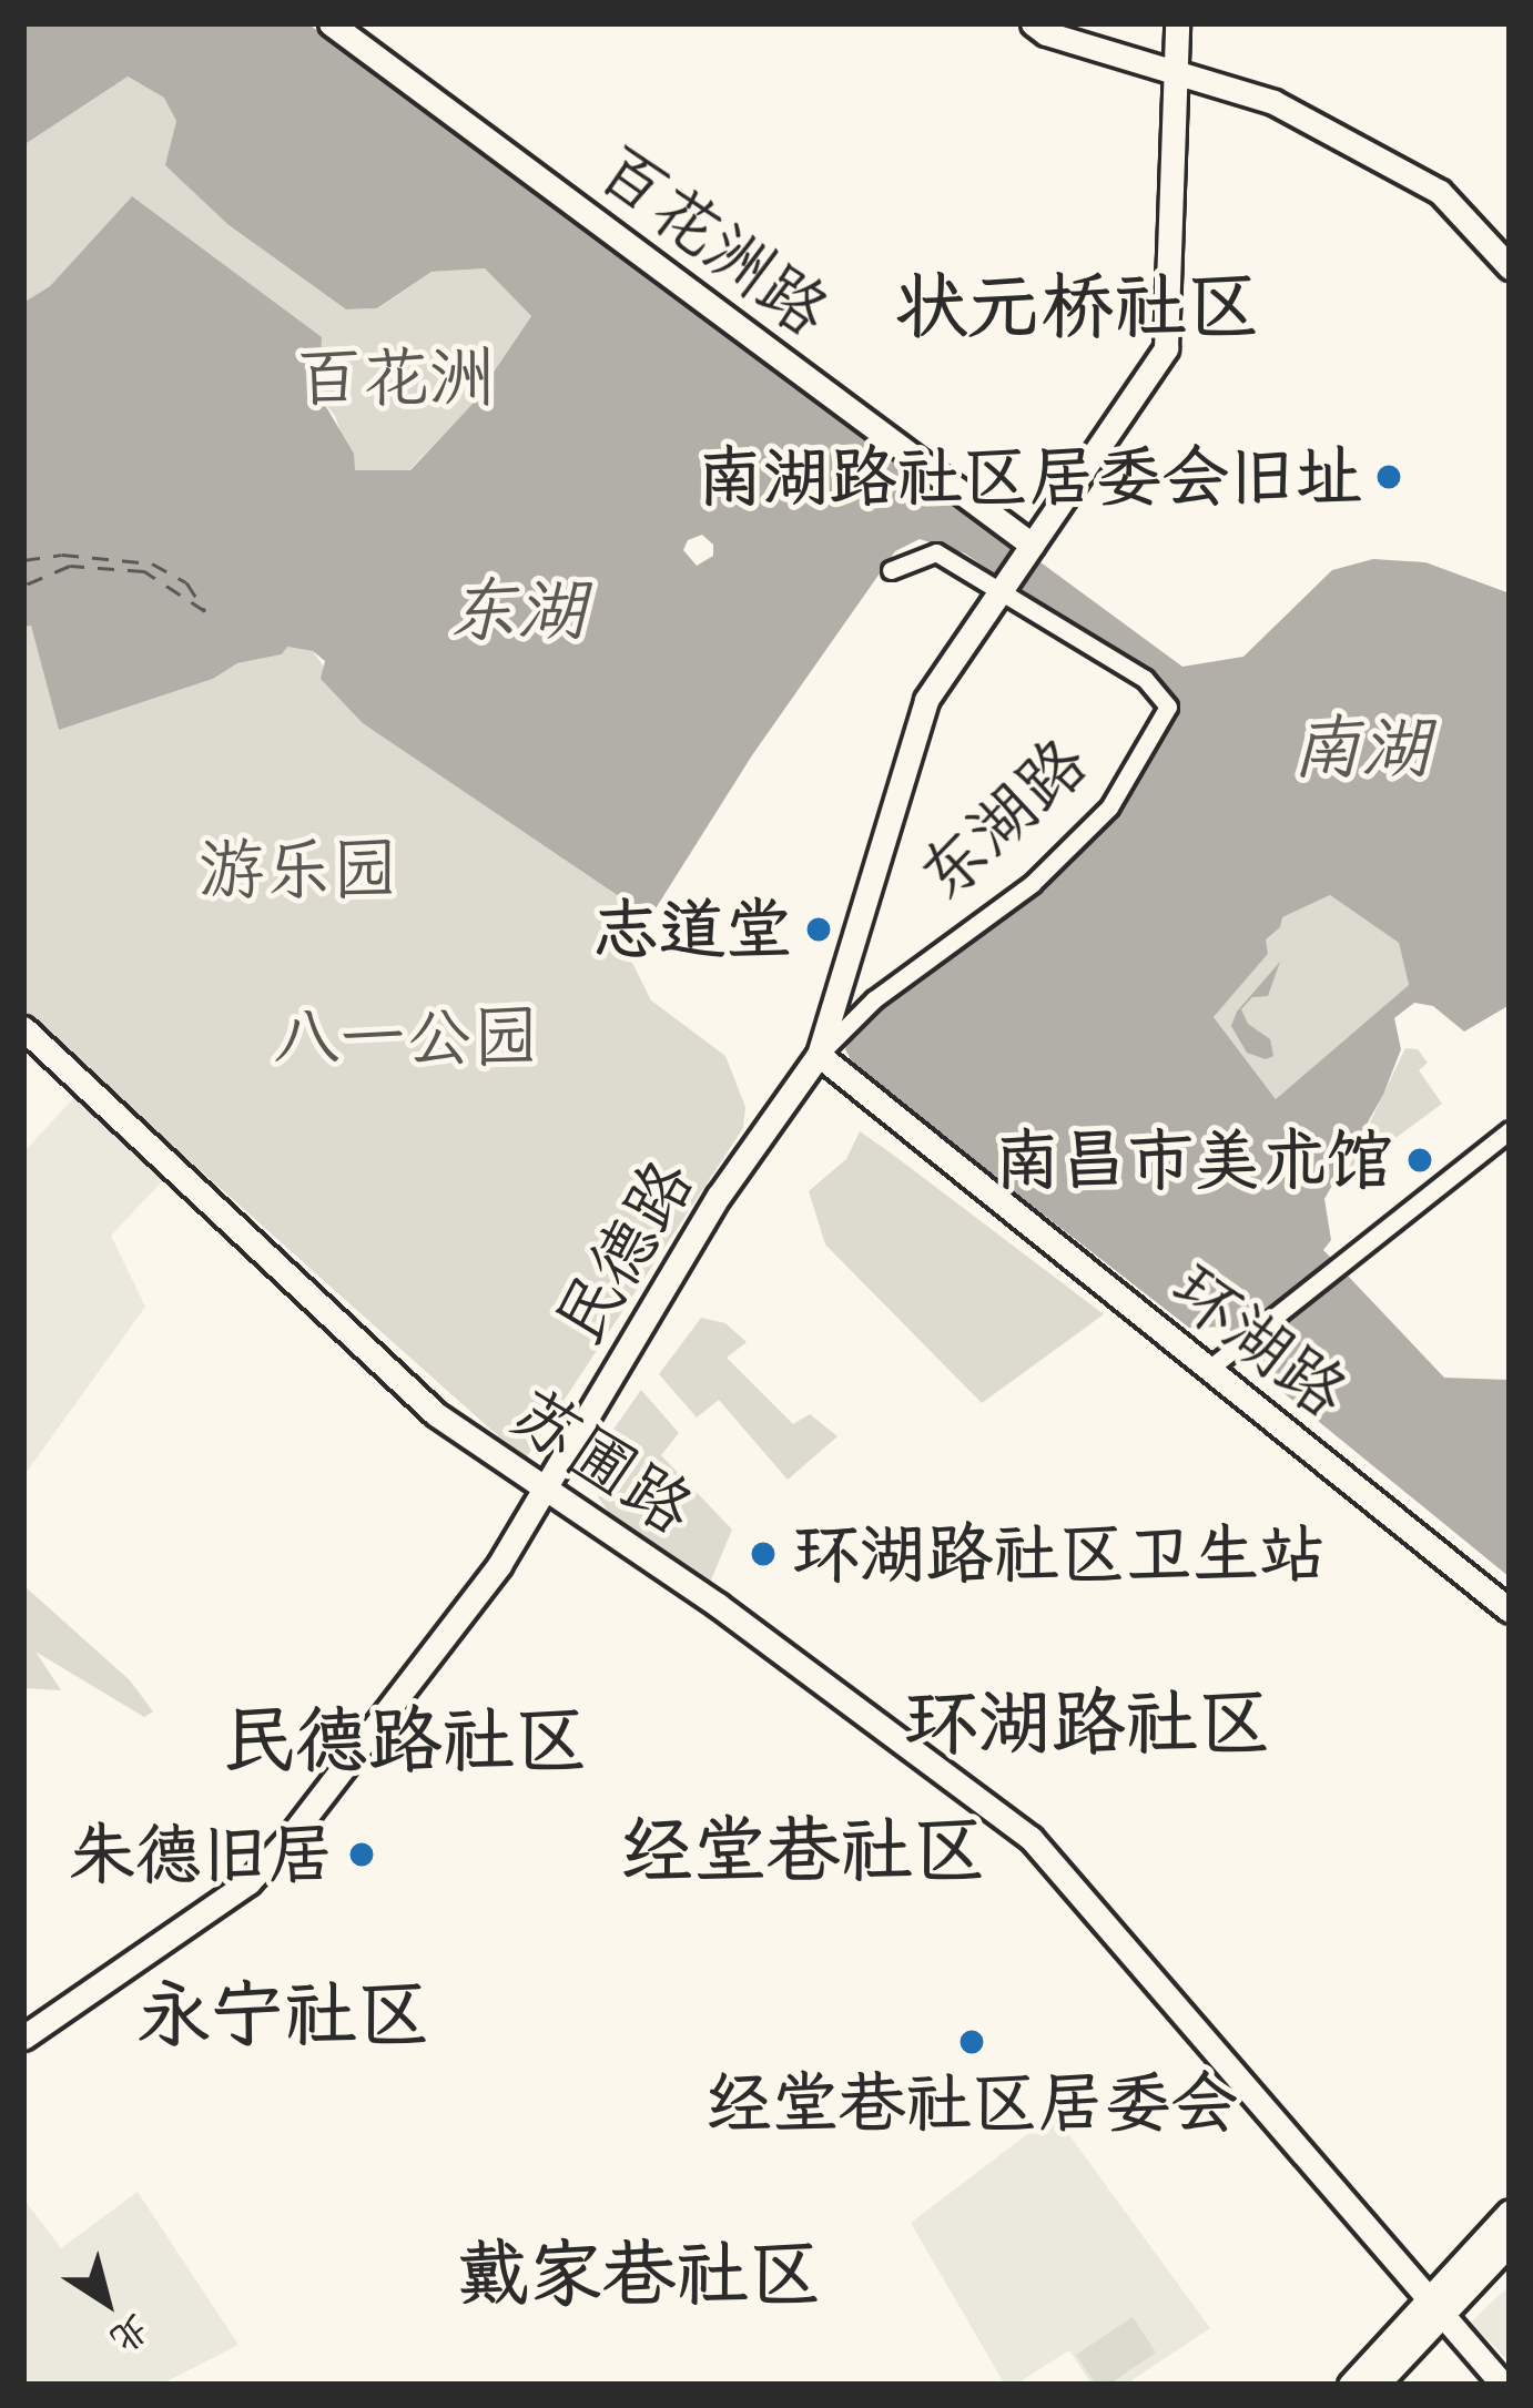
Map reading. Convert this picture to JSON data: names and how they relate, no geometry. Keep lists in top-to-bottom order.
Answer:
{
  "streets": {
    "main road": [
      "百花洲路",
      "民德路",
      "环湖路",
      "苏圃路"
    ],
    "street": ["东湖路"]
  },
  "crossings": [
    ["百花洲路", "民德路"],
    ["东湖路", "民德路"],
    ["东湖路", "环湖路"],
    ["民德路", "环湖路"],
    ["民德路", "苏圃路"]
  ],
  "districts": [
    "状元桥社区",
    "环湖路社区",
    "民德路社区",
    "经堂巷社区",
    "永宁社区",
    "戴家巷社区"
  ],
  "water": ["东湖", "南湖"],
  "parks": ["百花洲", "游乐园", "八一公园"],
  "places": [
    "南湖路社区居委会旧址",
    "志道堂",
    "南昌市美术馆",
    "环湖路社区卫生站",
    "朱德旧居",
    "经堂巷社区居委会"
  ],
  "north": "bottom right"
}
